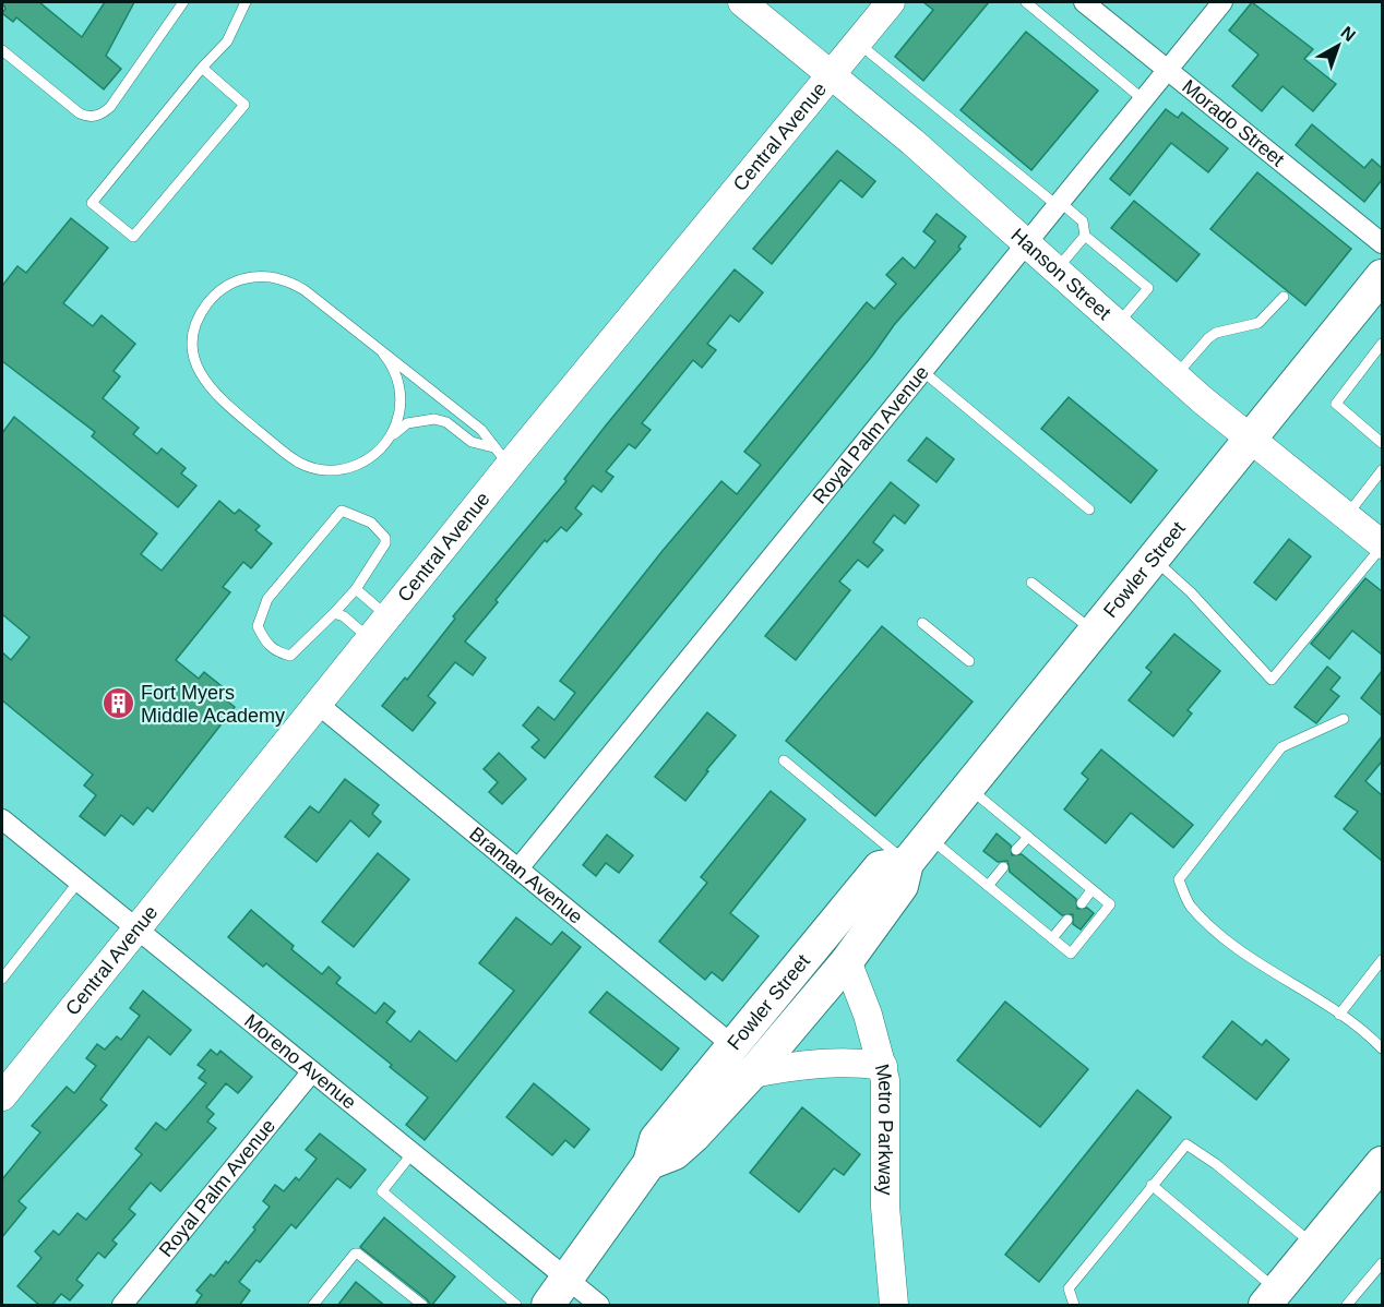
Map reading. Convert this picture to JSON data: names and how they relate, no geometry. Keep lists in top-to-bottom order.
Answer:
{
  "streets": {
    "main road": ["Fowler Street"],
    "street": [
      "Morado Street",
      "Central Avenue",
      "Hanson Street",
      "Royal Palm Avenue",
      "Braman Avenue",
      "Moreno Avenue",
      "Metro Parkway"
    ]
  },
  "crossings": [
    ["Morado Street", "Royal Palm Avenue"],
    ["Central Avenue", "Hanson Street"],
    ["Central Avenue", "Braman Avenue"],
    ["Central Avenue", "Moreno Avenue"],
    ["Hanson Street", "Royal Palm Avenue"],
    ["Hanson Street", "Fowler Street"],
    ["Royal Palm Avenue", "Braman Avenue"],
    ["Royal Palm Avenue", "Moreno Avenue"],
    ["Fowler Street", "Braman Avenue"],
    ["Fowler Street", "Moreno Avenue"],
    ["Fowler Street", "Metro Parkway"]
  ],
  "places": {
    "building": ["Fort Myers Middle Academy"]
  },
  "north": "top right"
}
